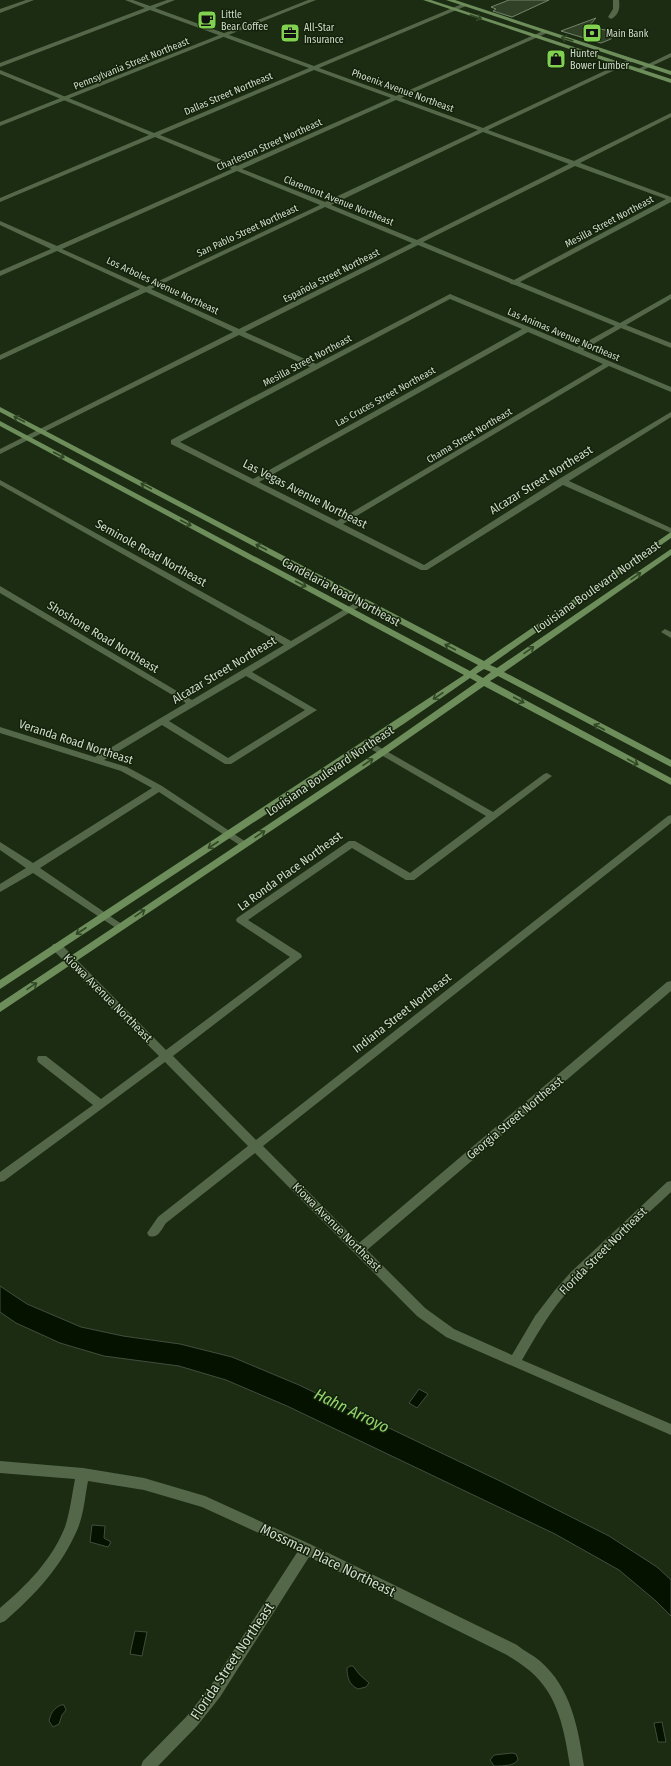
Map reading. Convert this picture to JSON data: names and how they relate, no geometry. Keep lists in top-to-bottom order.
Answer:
{
  "streets": {
    "main road": ["Louisiana Boulevard Northeast", "Candelaria Road Northeast"],
    "street": [
      "Pennsylvania Street Northeast",
      "Phoenix Avenue Northeast",
      "Dallas Street Northeast",
      "Charleston Street Northeast",
      "Claremont Avenue Northeast",
      "Mesilla Street Northeast",
      "San Pablo Street Northeast",
      "Española Street Northeast",
      "Los Arboles Avenue Northeast",
      "Las Animas Avenue Northeast",
      "Las Cruces Street Northeast",
      "Chama Street Northeast",
      "Alcazar Street Northeast",
      "Las Vegas Avenue Northeast",
      "Seminole Road Northeast",
      "Shoshone Road Northeast",
      "Veranda Road Northeast",
      "La Ronda Place Northeast",
      "Kiowa Avenue Northeast",
      "Indiana Street Northeast",
      "Georgia Street Northeast",
      "Florida Street Northeast",
      "Mossman Place Northeast"
    ]
  },
  "crossings": [
    ["Pennsylvania Street Northeast", "Phoenix Avenue Northeast"],
    ["Pennsylvania Street Northeast", "Claremont Avenue Northeast"],
    ["Phoenix Avenue Northeast", "Dallas Street Northeast"],
    ["Phoenix Avenue Northeast", "Charleston Street Northeast"],
    ["Phoenix Avenue Northeast", "Mesilla Street Northeast"],
    ["Phoenix Avenue Northeast", "San Pablo Street Northeast"],
    ["Phoenix Avenue Northeast", "Española Street Northeast"],
    ["Dallas Street Northeast", "Claremont Avenue Northeast"],
    ["Charleston Street Northeast", "Claremont Avenue Northeast"],
    ["Charleston Street Northeast", "Los Arboles Avenue Northeast"],
    ["Claremont Avenue Northeast", "Mesilla Street Northeast"],
    ["Claremont Avenue Northeast", "San Pablo Street Northeast"],
    ["Claremont Avenue Northeast", "Española Street Northeast"],
    ["Mesilla Street Northeast", "Los Arboles Avenue Northeast"],
    ["Mesilla Street Northeast", "Las Animas Avenue Northeast"],
    ["Mesilla Street Northeast", "Las Vegas Avenue Northeast"],
    ["San Pablo Street Northeast", "Los Arboles Avenue Northeast"],
    ["Española Street Northeast", "Los Arboles Avenue Northeast"],
    ["Española Street Northeast", "Candelaria Road Northeast"],
    ["Las Animas Avenue Northeast", "Las Cruces Street Northeast"],
    ["Las Animas Avenue Northeast", "Chama Street Northeast"],
    ["Las Cruces Street Northeast", "Las Vegas Avenue Northeast"],
    ["Chama Street Northeast", "Las Vegas Avenue Northeast"],
    ["Alcazar Street Northeast", "Las Vegas Avenue Northeast"],
    ["Alcazar Street Northeast", "Seminole Road Northeast"],
    ["Alcazar Street Northeast", "Candelaria Road Northeast"],
    ["Alcazar Street Northeast", "Shoshone Road Northeast"],
    ["Alcazar Street Northeast", "Veranda Road Northeast"],
    ["Louisiana Boulevard Northeast", "Candelaria Road Northeast"],
    ["Louisiana Boulevard Northeast", "Veranda Road Northeast"],
    ["Louisiana Boulevard Northeast", "Kiowa Avenue Northeast"],
    ["La Ronda Place Northeast", "Kiowa Avenue Northeast"],
    ["Kiowa Avenue Northeast", "Indiana Street Northeast"],
    ["Kiowa Avenue Northeast", "Georgia Street Northeast"],
    ["Kiowa Avenue Northeast", "Florida Street Northeast"],
    ["Florida Street Northeast", "Mossman Place Northeast"]
  ],
  "water": ["Hahn Arroyo"],
  "places": {
    "cafe": ["Little Bear Coffee"],
    "office": ["All-Star Insurance"],
    "bank": ["Main Bank"],
    "shop": ["Hunter Bower Lumber"]
  }
}
